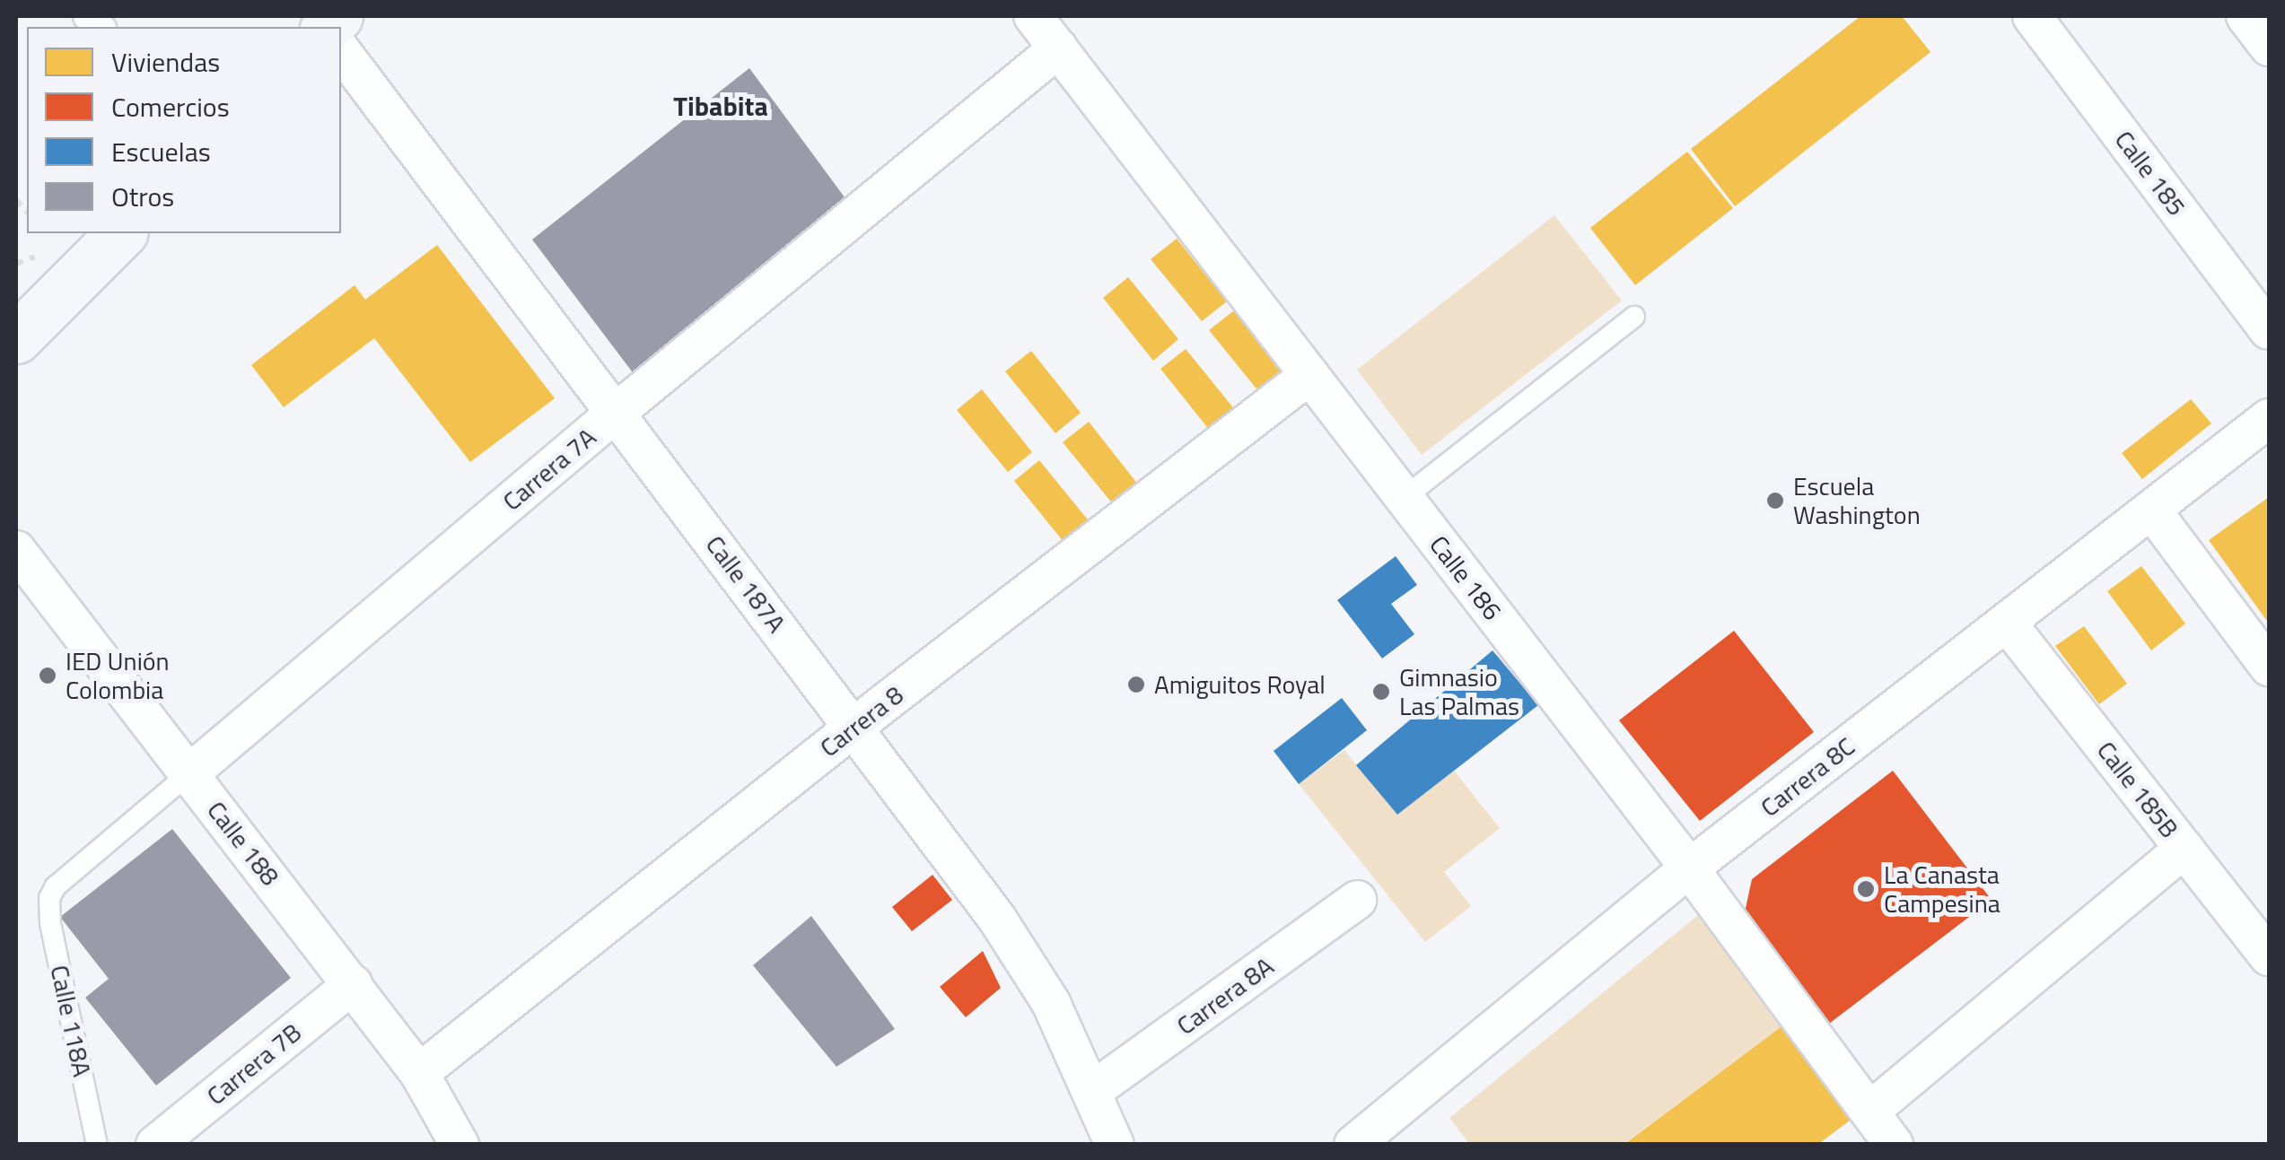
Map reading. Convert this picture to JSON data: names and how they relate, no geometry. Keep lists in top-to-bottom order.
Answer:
{
  "streets": {
    "street": [
      "Calle 185",
      "Carrera 7A",
      "Calle 186",
      "Calle 187A",
      "Carrera 8",
      "Carrera 8C",
      "Calle 185B",
      "Calle 188",
      "Carrera 8A",
      "Carrera 7B"
    ],
    "lane": ["Calle 118A"]
  },
  "crossings": [
    ["Carrera 7A", "Calle 186"],
    ["Carrera 7A", "Calle 187A"],
    ["Carrera 7A", "Calle 188"],
    ["Carrera 7A", "Calle 118A"],
    ["Calle 186", "Carrera 8"],
    ["Calle 186", "Carrera 8C"],
    ["Calle 187A", "Carrera 8"],
    ["Calle 187A", "Carrera 8A"],
    ["Carrera 8", "Calle 188"],
    ["Carrera 8C", "Calle 185B"],
    ["Calle 188", "Carrera 7B"]
  ],
  "districts": ["Tibabita"],
  "places": [
    "Escuela Washington",
    "IED Unión Colombia",
    "Amiguitos Royal",
    "Gimnasio Las Palmas",
    "La Canasta Campesina"
  ],
  "legend": [
    "Viviendas",
    "Comercios",
    "Escuelas",
    "Otros"
  ]
}
